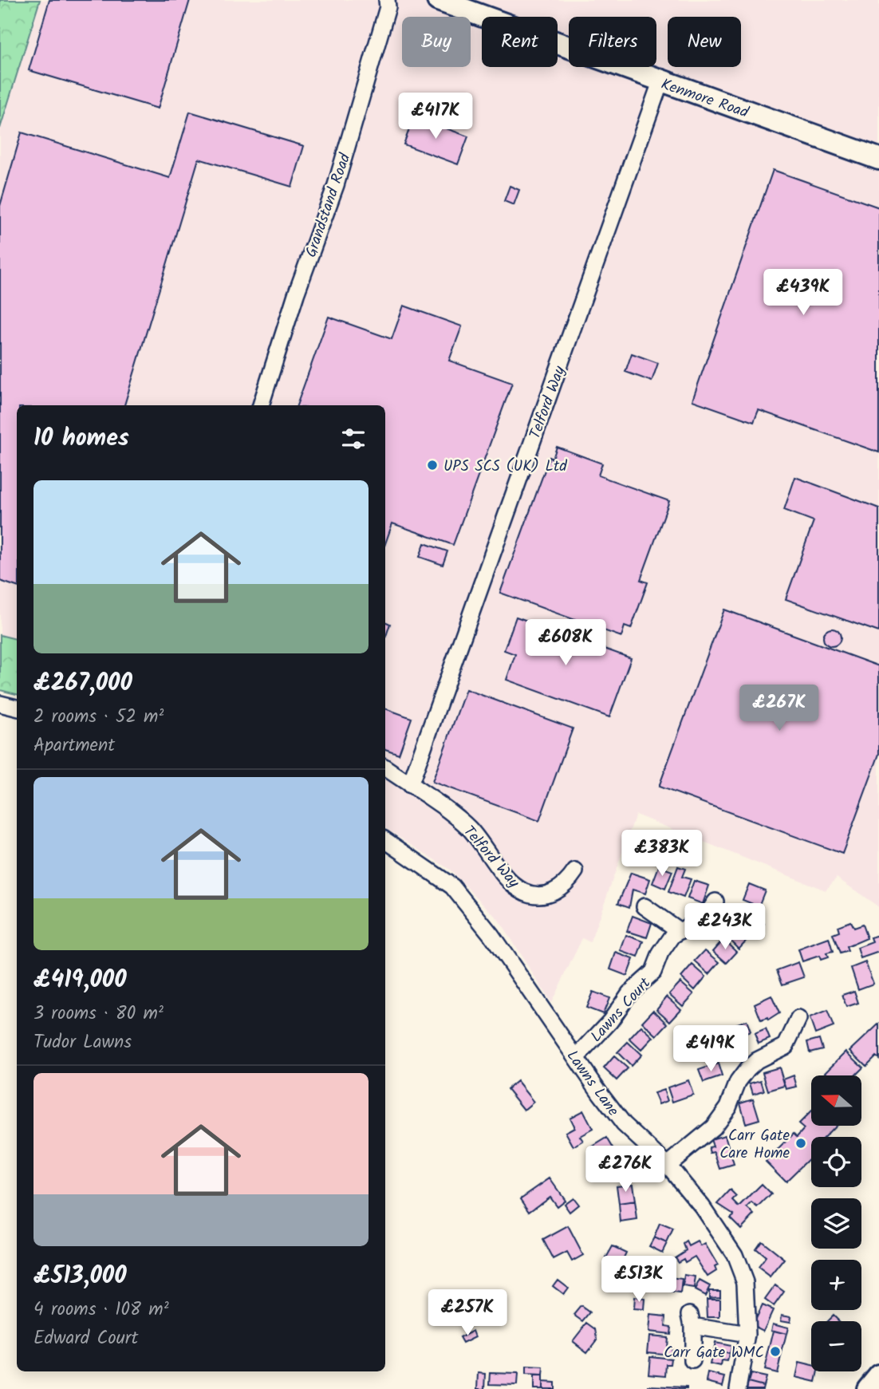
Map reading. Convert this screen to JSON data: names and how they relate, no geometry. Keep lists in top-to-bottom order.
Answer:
{
  "streets": {
    "street": [
      "Kenmore Road",
      "Grandstand Road",
      "Telford Way",
      "Lawns Court",
      "Lawns Lane"
    ]
  },
  "crossings": [
    ["Kenmore Road", "Telford Way"],
    ["Lawns Court", "Lawns Lane"]
  ],
  "places": ["UPS SCS (UK) Ltd", "Carr Gate Care Home", "Carr Gate WMC"],
  "north": "left",
  "page": {
    "chip": [
      "Buy",
      "Rent",
      "Filters",
      "New"
    ],
    "price": [
      "£417K",
      "£439K",
      "£608K",
      "£267K",
      "£383K",
      "£243K",
      "£419K",
      "£276K",
      "£513K",
      "£257K"
    ],
    "heading": "10 homes",
    "list": [
      {
        "name": "£267,000",
        "note": "2 rooms · 52 m² · Apartment"
      },
      {
        "name": "£419,000",
        "note": "3 rooms · 80 m² · Tudor Lawns"
      },
      {
        "name": "£513,000",
        "note": "4 rooms · 108 m² · Edward Court"
      }
    ],
    "map_buttons": ["+", "−"]
  }
}
